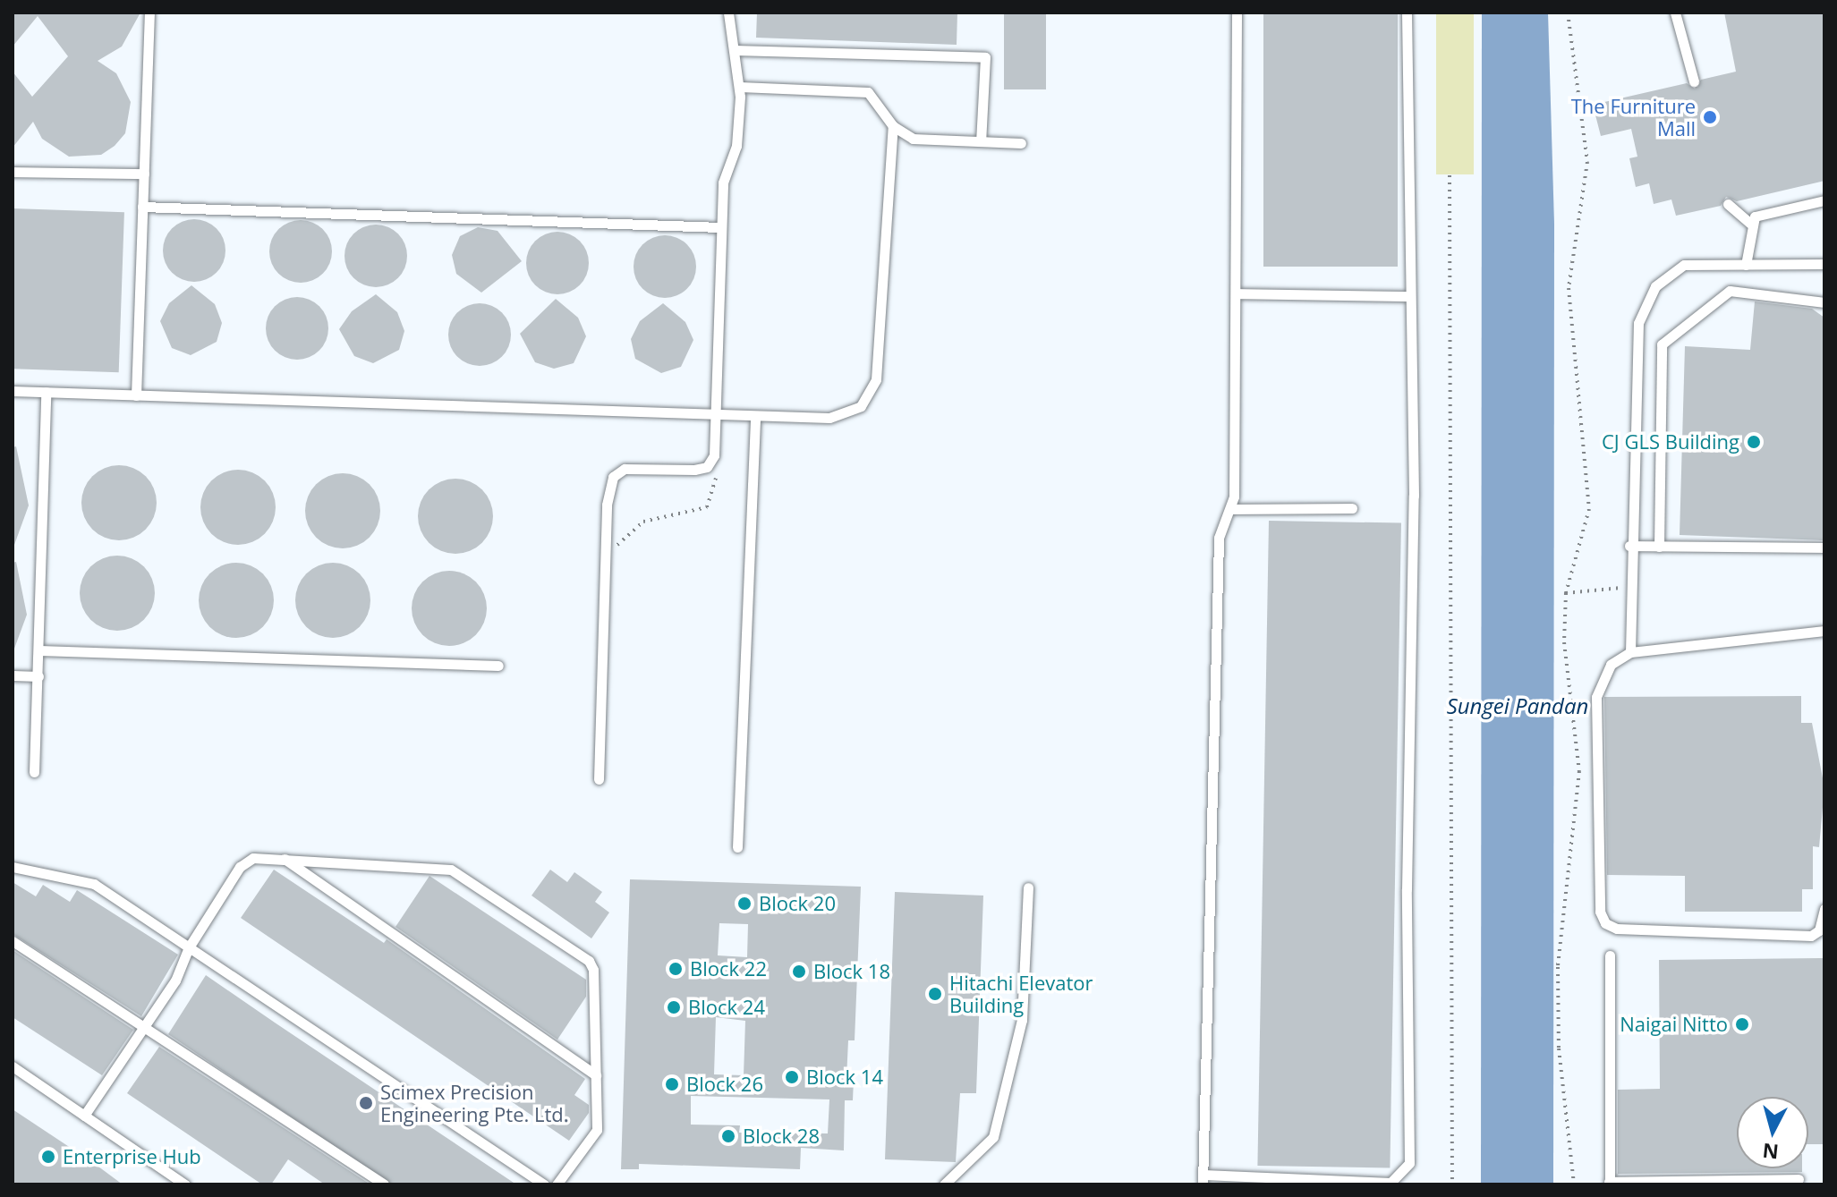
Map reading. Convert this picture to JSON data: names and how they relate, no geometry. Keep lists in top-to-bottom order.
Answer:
{
  "water": ["Sungei Pandan"],
  "places": [
    "The Furniture Mall",
    "CJ GLS Building",
    "Block 20",
    "Block 22",
    "Block 18",
    "Hitachi Elevator Building",
    "Block 24",
    "Naigai Nitto",
    "Block 14",
    "Block 26",
    "Scimex Precision Engineering Pte. Ltd.",
    "Block 28",
    "Enterprise Hub"
  ],
  "north": "bottom"
}
